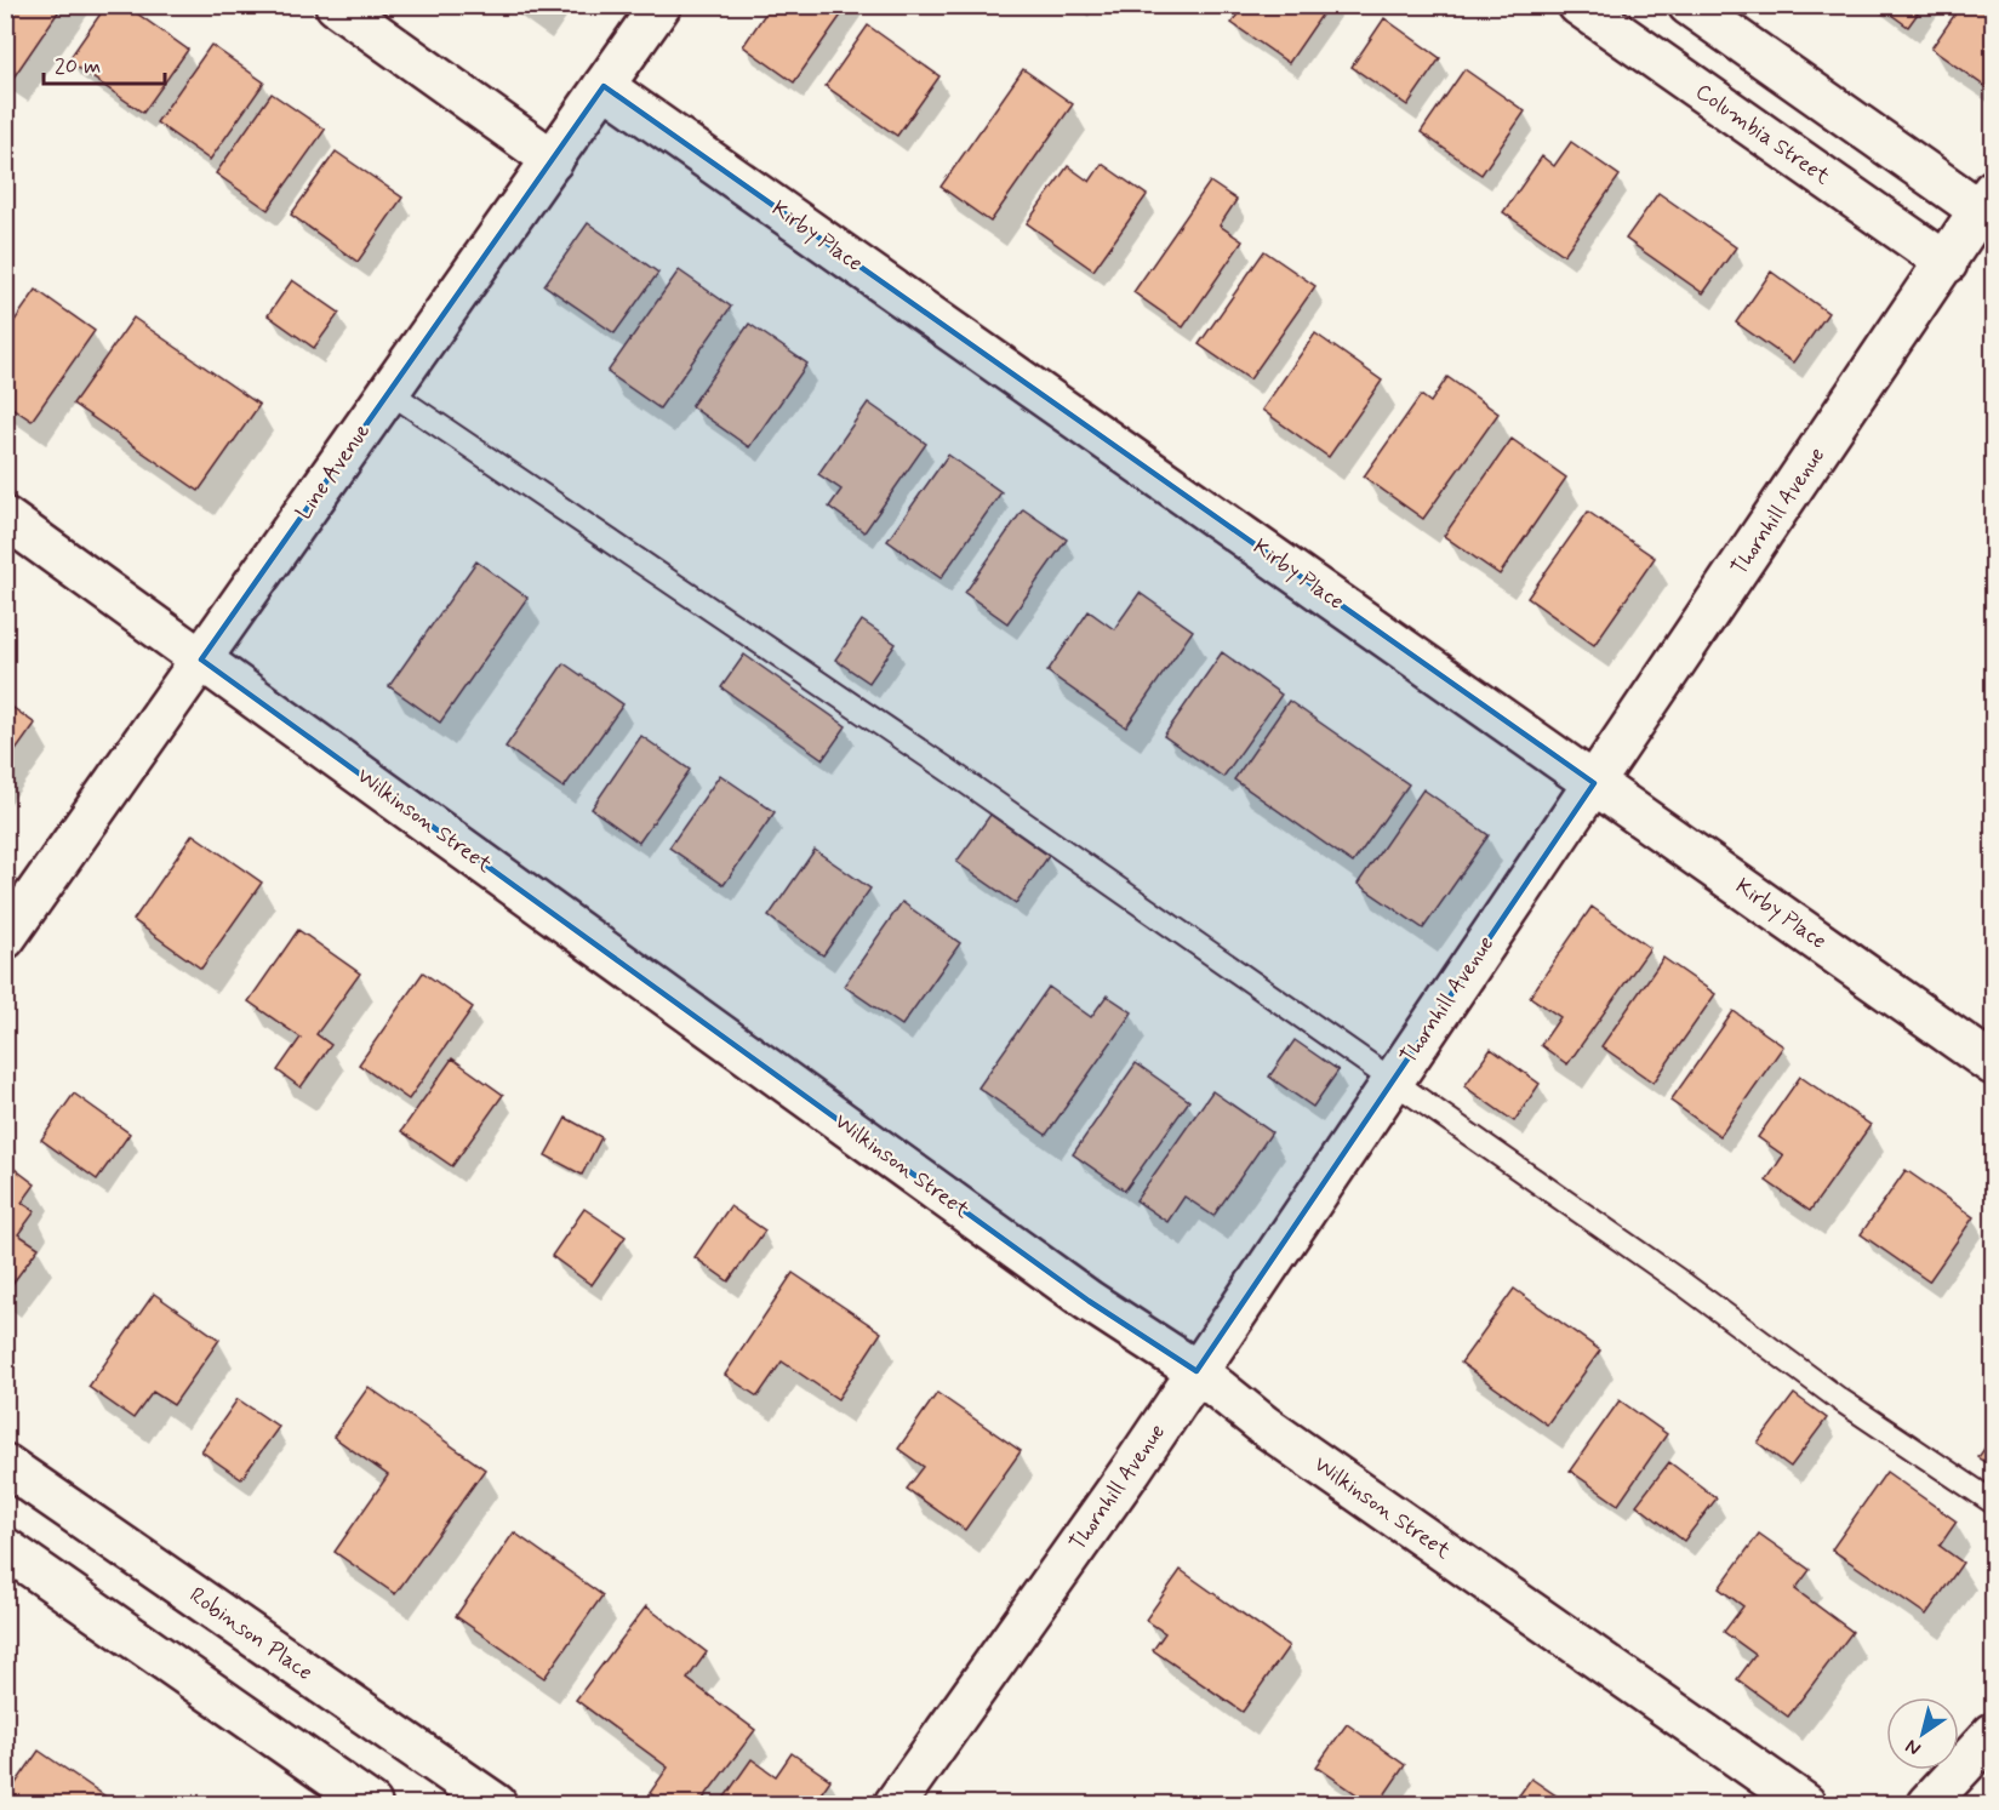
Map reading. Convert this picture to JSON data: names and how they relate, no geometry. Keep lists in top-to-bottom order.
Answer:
{
  "streets": {
    "street": [
      "Columbia Street",
      "Kirby Place",
      "Line Avenue",
      "Thornhill Avenue",
      "Wilkinson Street",
      "Robinson Place"
    ]
  },
  "crossings": [
    ["Columbia Street", "Thornhill Avenue"],
    ["Kirby Place", "Line Avenue"],
    ["Kirby Place", "Thornhill Avenue"],
    ["Line Avenue", "Wilkinson Street"],
    ["Thornhill Avenue", "Wilkinson Street"]
  ],
  "scale_bar": "20 m",
  "north": "bottom left"
}
